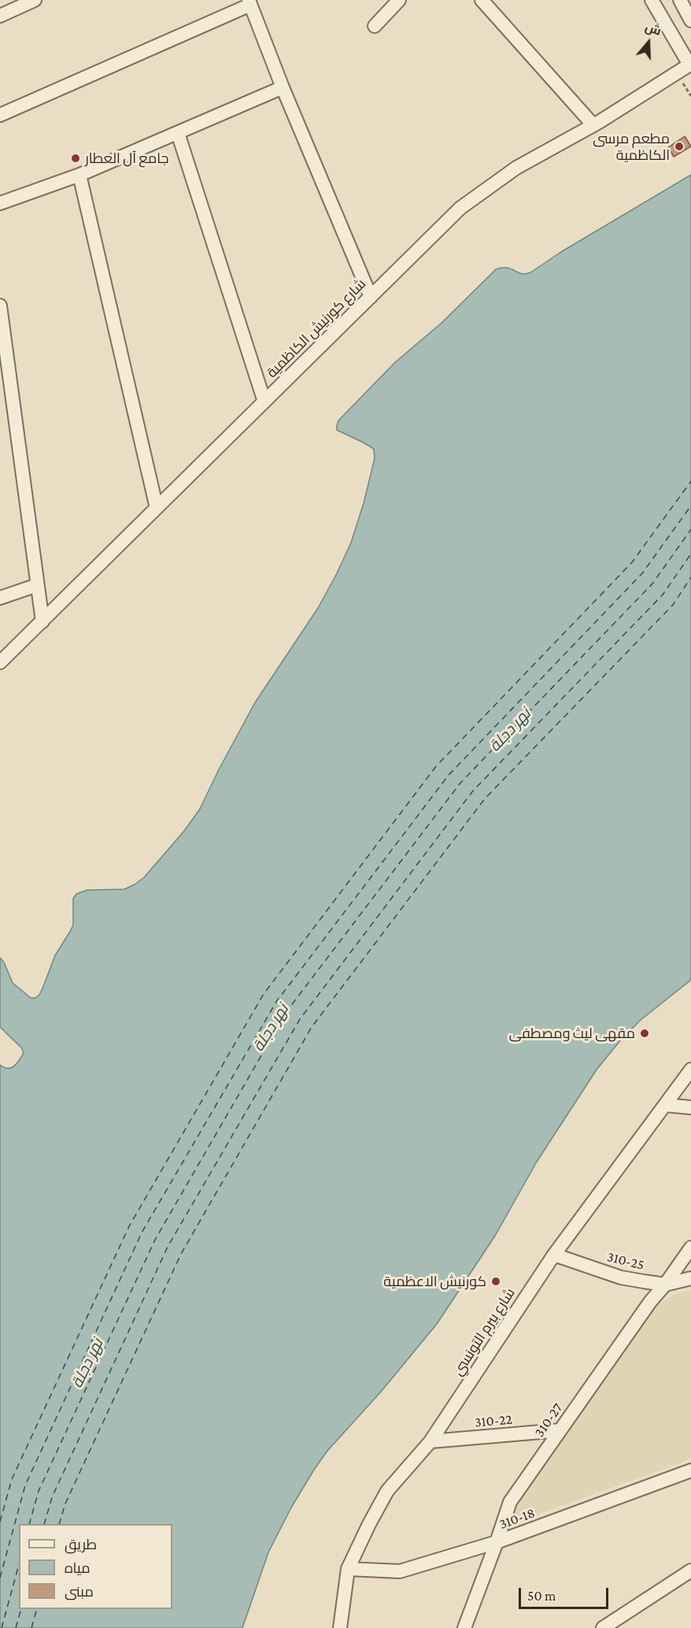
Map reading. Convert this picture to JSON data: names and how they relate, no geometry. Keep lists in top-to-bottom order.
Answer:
{
  "streets": {
    "street": [
      "شارع كورنيش الكاظمية",
      "310-25",
      "شارع بيرم التونسي",
      "310-27",
      "310-22",
      "310-18"
    ]
  },
  "crossings": [
    ["310-25", "شارع بيرم التونسي"],
    ["310-25", "310-27"],
    ["شارع بيرم التونسي", "310-22"],
    ["شارع بيرم التونسي", "310-18"],
    ["310-27", "310-22"],
    ["310-27", "310-18"]
  ],
  "water": ["نهر دجلة"],
  "places": [
    "مطعم مرسى الكاظمية",
    "جامع آل العطار",
    "مقهى ليث ومصطفى",
    "كورنيش الاعظمية"
  ],
  "legend": ["طريق", "مياه", "مبنى"],
  "scale_bar": "50 m",
  "north": "top"
}
